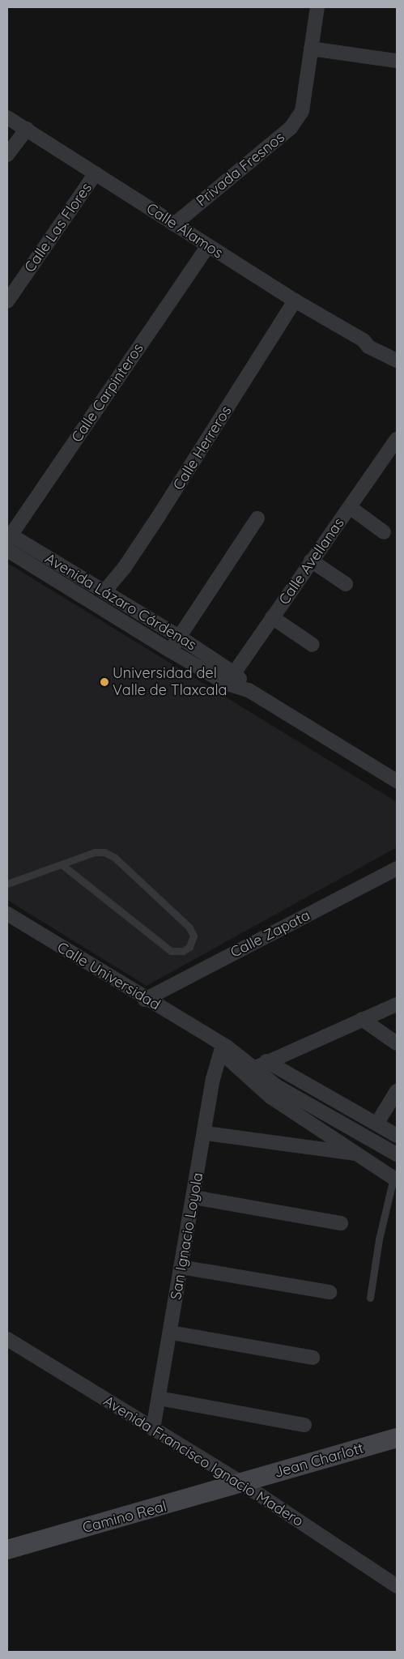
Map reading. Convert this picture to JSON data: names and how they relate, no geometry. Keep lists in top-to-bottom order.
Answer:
{
  "streets": {
    "street": [
      "Privada Fresnos",
      "Calle Las Flores",
      "Calle Álamos",
      "Calle Carpinteros",
      "Calle Herreros",
      "Calle Avellanas",
      "Avenida Lázaro Cárdenas",
      "Calle Zapata",
      "Calle Universidad",
      "San Ignacio Loyola",
      "Jean Charlott",
      "Avenida Francisco Ignacio Madero",
      "Camino Real"
    ]
  },
  "crossings": [
    ["Privada Fresnos", "Calle Álamos"],
    ["Calle Las Flores", "Calle Álamos"],
    ["Calle Álamos", "Calle Carpinteros"],
    ["Calle Álamos", "Calle Herreros"],
    ["Calle Carpinteros", "Avenida Lázaro Cárdenas"],
    ["Calle Herreros", "Avenida Lázaro Cárdenas"],
    ["Calle Avellanas", "Avenida Lázaro Cárdenas"],
    ["Calle Zapata", "Calle Universidad"],
    ["Calle Universidad", "San Ignacio Loyola"],
    ["San Ignacio Loyola", "Avenida Francisco Ignacio Madero"],
    ["Jean Charlott", "Avenida Francisco Ignacio Madero"],
    ["Jean Charlott", "Camino Real"],
    ["Avenida Francisco Ignacio Madero", "Camino Real"]
  ],
  "places": ["Universidad del Valle de Tlaxcala"]
}
